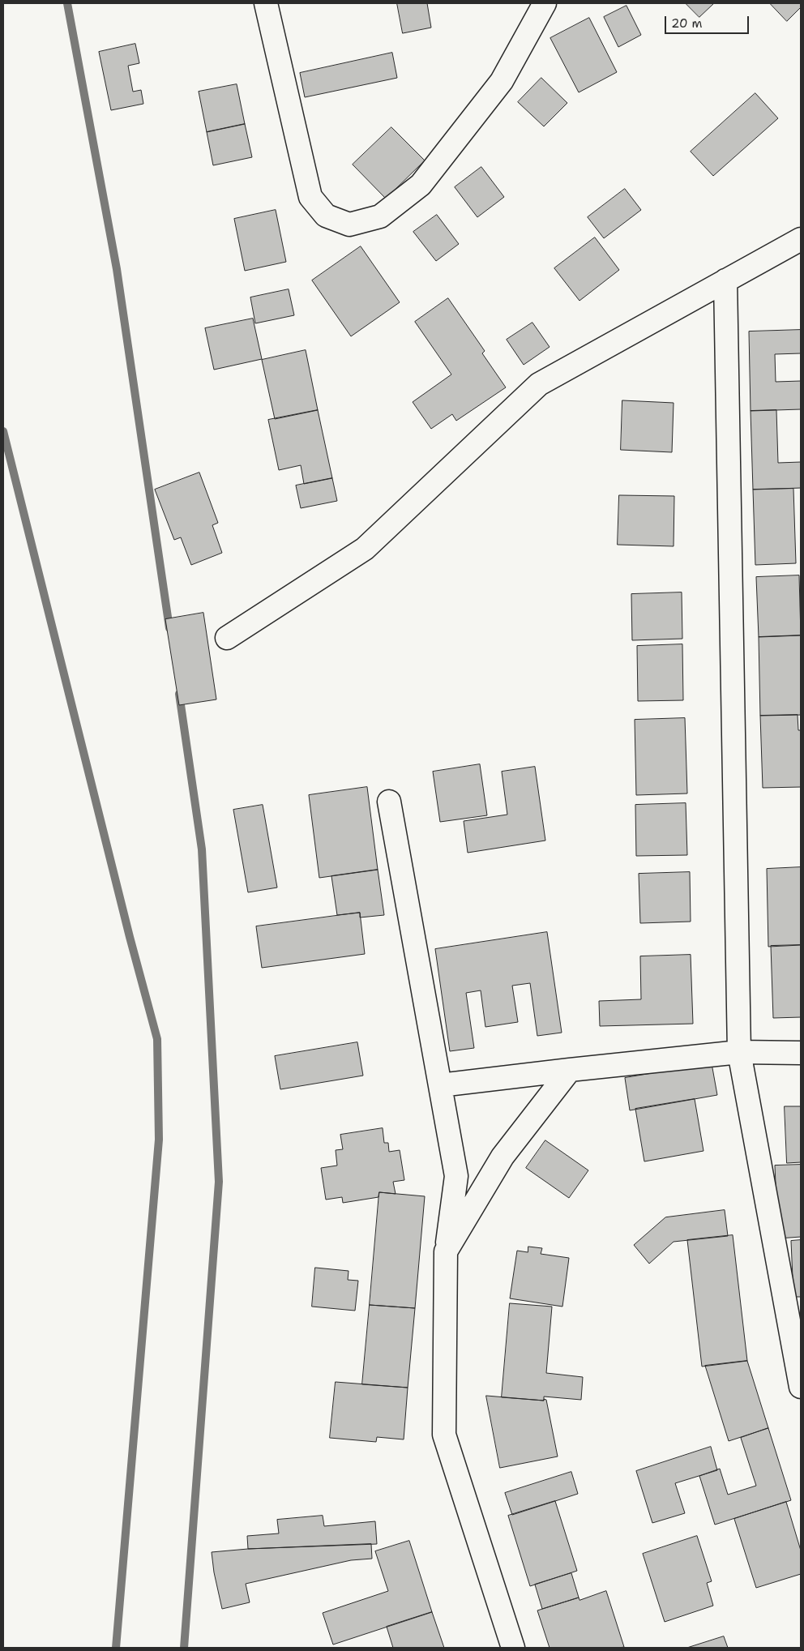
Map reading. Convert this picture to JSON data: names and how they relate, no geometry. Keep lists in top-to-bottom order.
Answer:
{
  "scale_bar": "20 m"
}
